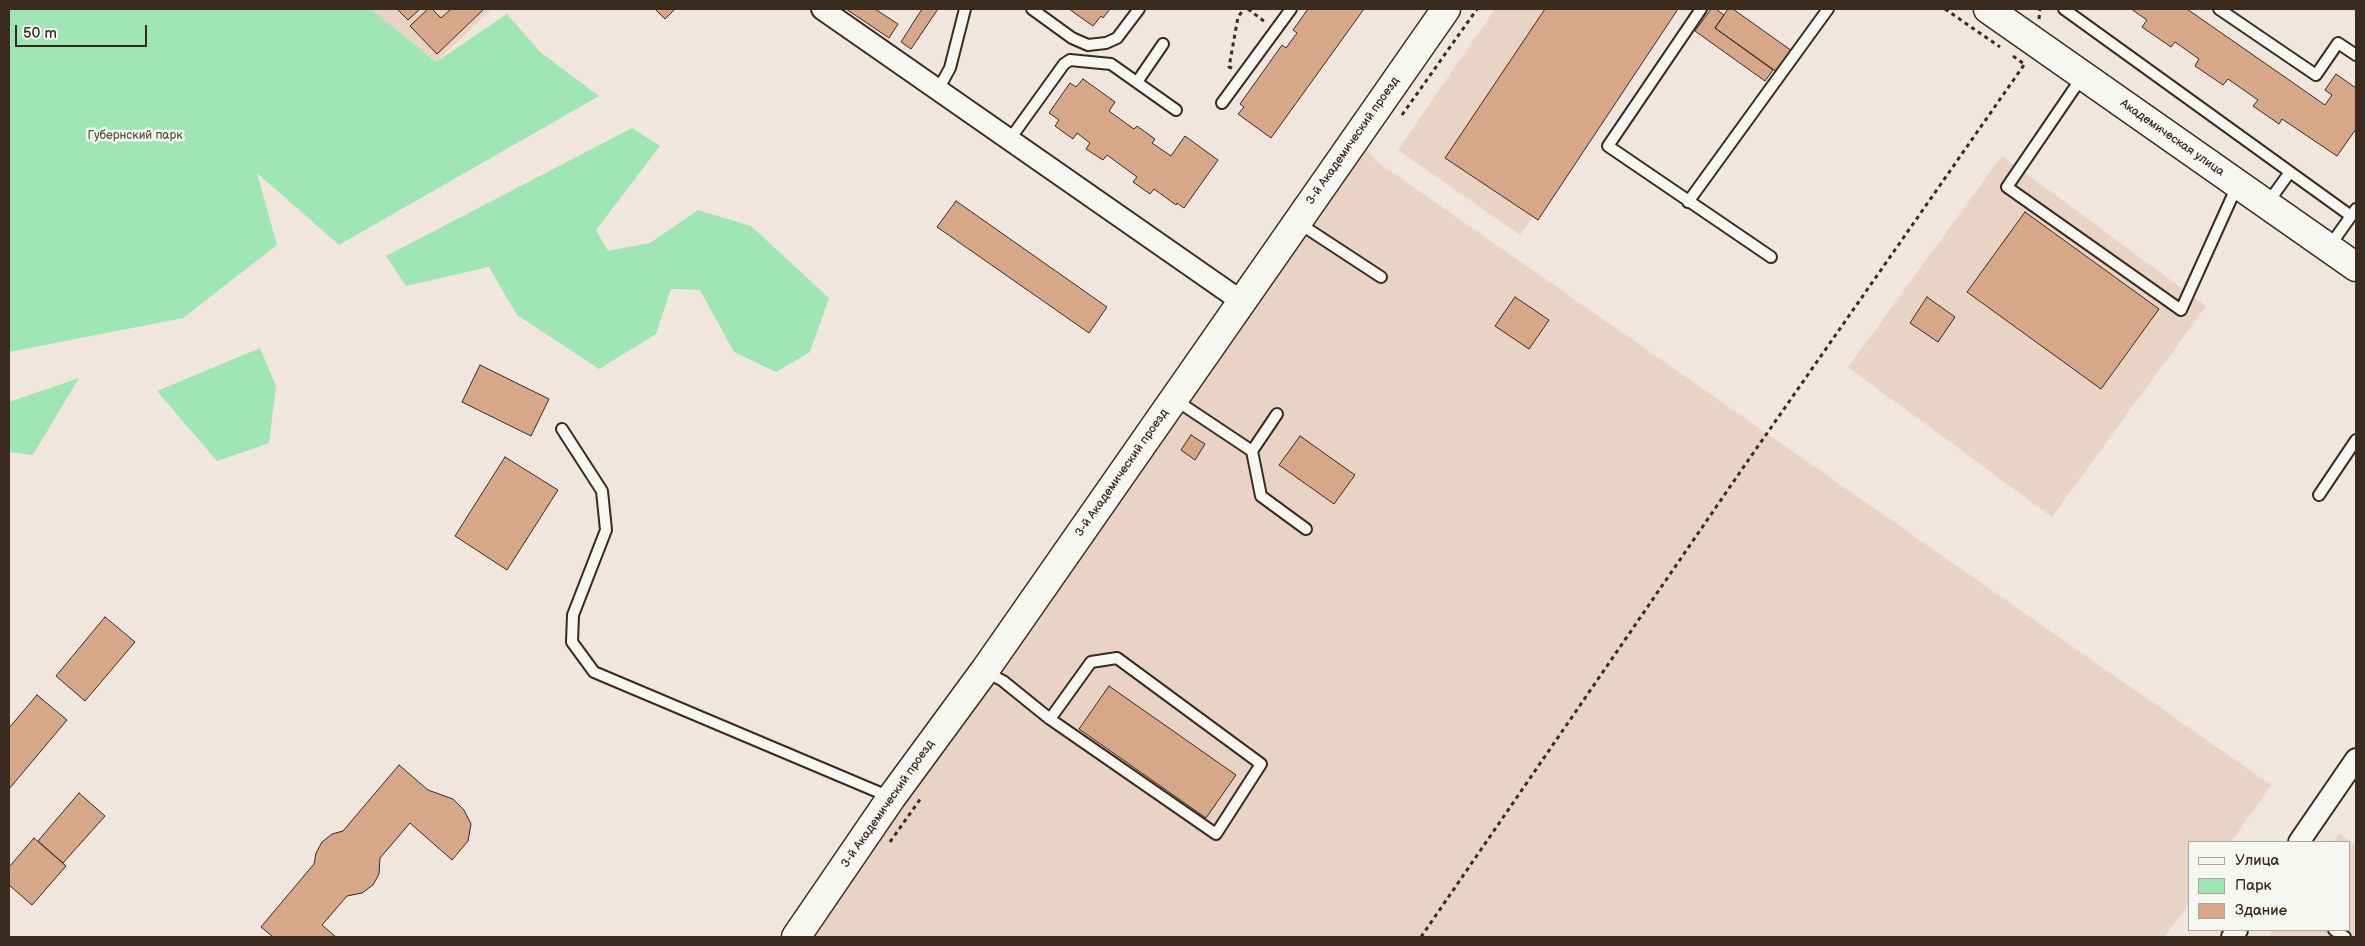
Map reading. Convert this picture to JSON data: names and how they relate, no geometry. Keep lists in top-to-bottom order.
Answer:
{
  "streets": {
    "street": ["Академическая улица", "3-й Академический проезд"]
  },
  "parks": ["Губернский парк"],
  "legend": ["Улица", "Парк", "Здание"],
  "scale_bar": "50 m"
}
